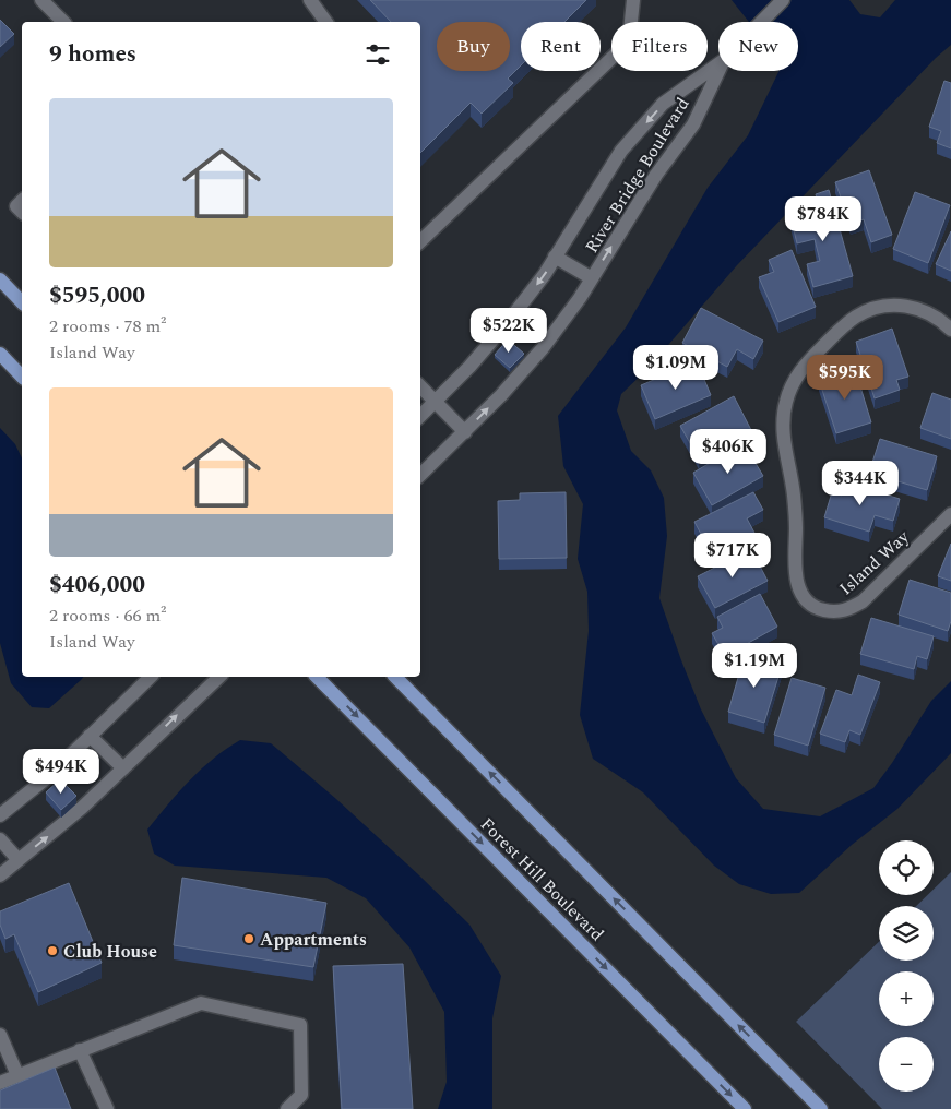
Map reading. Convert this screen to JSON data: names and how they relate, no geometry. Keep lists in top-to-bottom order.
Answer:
{
  "streets": {
    "main road": ["Forest Hill Boulevard"],
    "street": ["River Bridge Boulevard", "Island Way"]
  },
  "places": ["Appartments", "Club House"],
  "page": {
    "chip": [
      "Buy",
      "Rent",
      "Filters",
      "New"
    ],
    "heading": "9 homes",
    "list": [
      {
        "name": "$595,000",
        "note": "2 rooms · 78 m² · Island Way"
      },
      {
        "name": "$406,000",
        "note": "2 rooms · 66 m² · Island Way"
      }
    ],
    "price": [
      "$784K",
      "$522K",
      "$1.09M",
      "$595K",
      "$406K",
      "$344K",
      "$717K",
      "$1.19M",
      "$494K"
    ],
    "map_buttons": ["+", "−"]
  }
}
